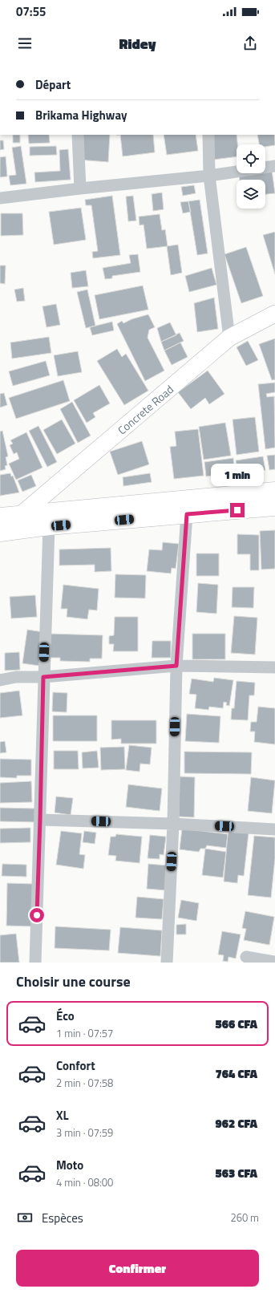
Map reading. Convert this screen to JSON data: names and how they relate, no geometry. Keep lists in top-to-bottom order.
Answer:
{
  "streets": {
    "street": ["Concrete Road"]
  },
  "page": {
    "status": "07:55",
    "header": "Ridey",
    "banner": ["Départ", "Brikama Highway"],
    "bubble": "1 min",
    "heading": "Choisir une course",
    "list": [
      {
        "name": "Éco",
        "note": "1 min · 07:57",
        "value": "566 CFA"
      },
      {
        "name": "Confort",
        "note": "2 min · 07:58",
        "value": "764 CFA"
      },
      {
        "name": "XL",
        "note": "3 min · 07:59",
        "value": "962 CFA"
      },
      {
        "name": "Moto",
        "note": "4 min · 08:00",
        "value": "563 CFA"
      }
    ],
    "pay": ["Espèces", "260 m"],
    "buttons": "Confirmer"
  }
}
